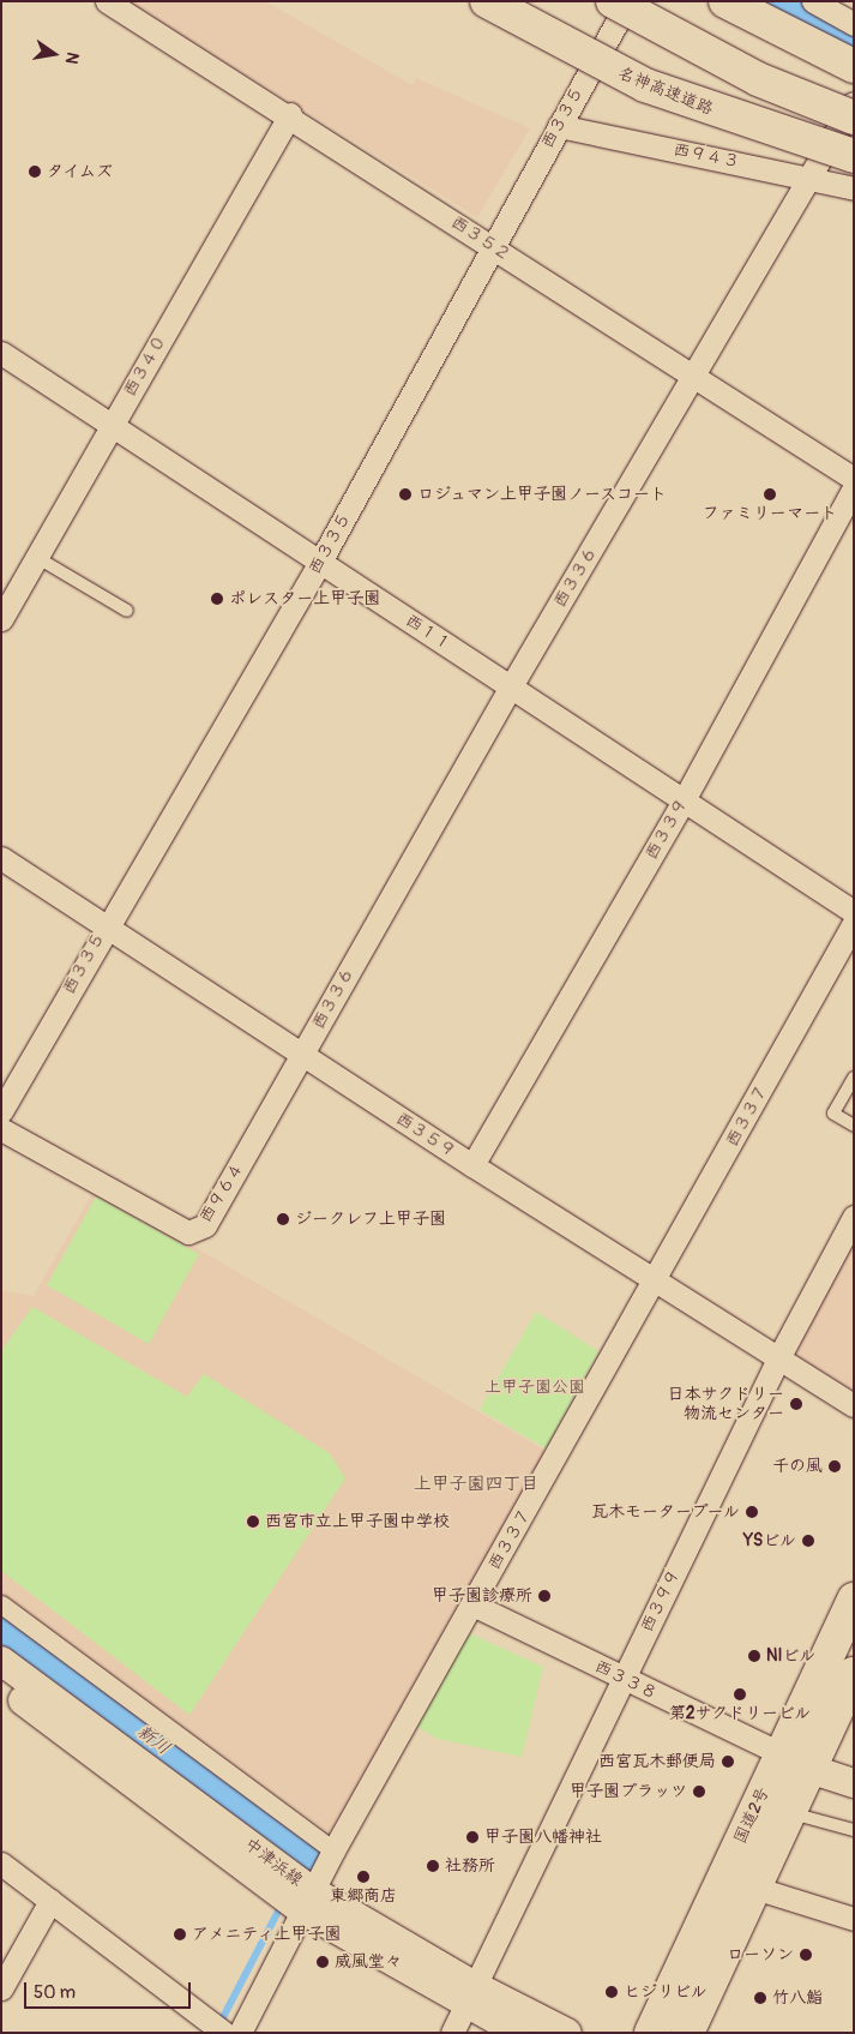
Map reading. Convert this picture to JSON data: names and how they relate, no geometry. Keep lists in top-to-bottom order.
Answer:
{
  "streets": {
    "main road": ["名神高速道路", "国道2号"],
    "street": [
      "西３３５",
      "西９４３",
      "西３５２",
      "西３４０",
      "西３３６",
      "西１１",
      "西３３９",
      "西３３７",
      "西３５９",
      "西９６４",
      "西３９９",
      "西３３８",
      "中津浜線"
    ]
  },
  "crossings": [
    ["西３３５", "西９４３"],
    ["西３３５", "西３５２"],
    ["西３３５", "西１１"],
    ["西３３５", "西３５９"],
    ["西９４３", "西３３６"],
    ["西３５２", "西３４０"],
    ["西３５２", "西３３６"],
    ["西３４０", "西１１"],
    ["西３３６", "西１１"],
    ["西３３６", "西３５９"],
    ["西３３６", "西９６４"],
    ["西１１", "西３３９"],
    ["西３３９", "西３５９"],
    ["西３３７", "西３５９"],
    ["西３３７", "西３３８"],
    ["西３３７", "中津浜線"],
    ["西３５９", "西９６４"],
    ["西３５９", "西３９９"],
    ["西３９９", "西３３８"],
    ["西３９９", "中津浜線"],
    ["西３３８", "国道2号"]
  ],
  "districts": ["上甲子園四丁目"],
  "water": ["新川"],
  "parks": ["上甲子園公園"],
  "places": [
    "タイムズ",
    "ロジュマン上甲子園ノースコート",
    "ファミリーマート",
    "ポレスター上甲子園",
    "ジークレフ上甲子園",
    "日本サクドリー 物流センター",
    "千の風",
    "瓦木モータープール",
    "西宮市立上甲子園中学校",
    "YSビル",
    "甲子園診療所",
    "NIビル",
    "第2サクドリービル",
    "西宮瓦木郵便局",
    "甲子園プラッツ",
    "甲子園八幡神社",
    "社務所",
    "東郷商店",
    "アメニティ上甲子園",
    "ローソン",
    "威風堂々",
    "ヒジリビル",
    "竹八鮨"
  ],
  "scale_bar": "50 m",
  "north": "right"
}
